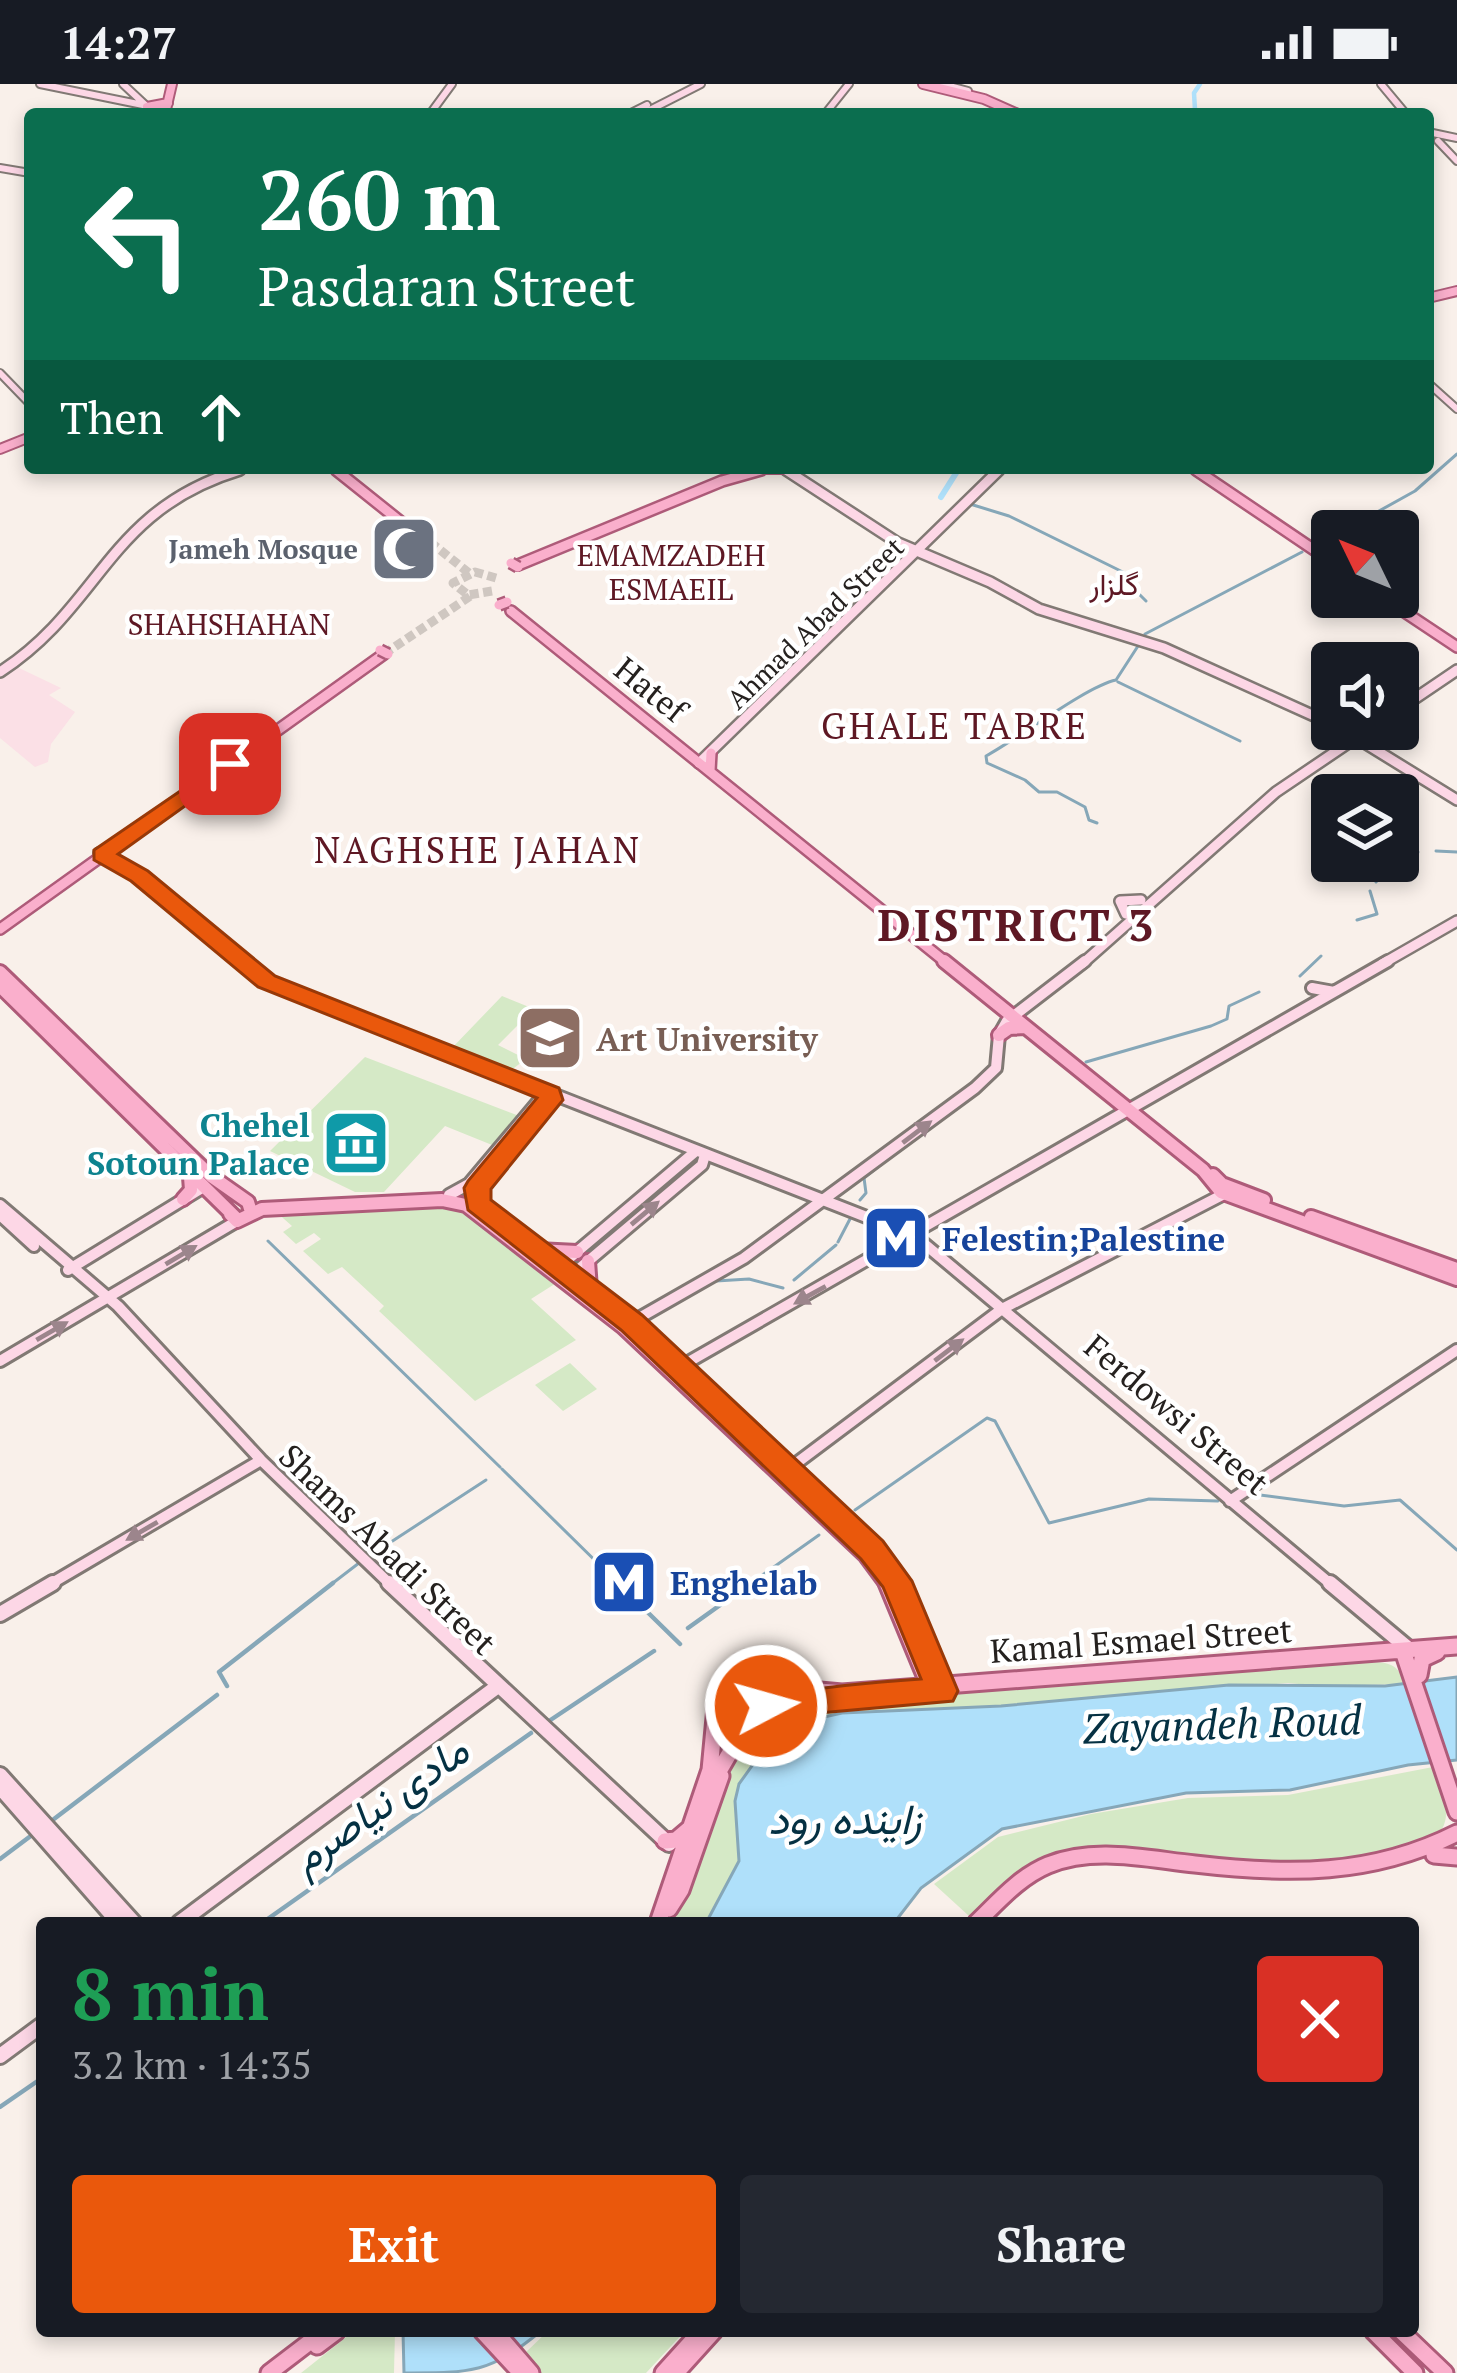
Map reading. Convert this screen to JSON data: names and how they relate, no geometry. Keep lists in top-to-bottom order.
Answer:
{
  "streets": {
    "main road": [
      "Ahmad Abad Street",
      "Hatef",
      "Shams Abadi Street",
      "Kamal Esmael Street"
    ]
  },
  "districts": [
    "EMAMZADEH ESMAEIL",
    "گلزار",
    "SHAHSHAHAN",
    "GHALE TABRE",
    "NAGHSHE JAHAN",
    "DISTRICT 3"
  ],
  "water": ["Zayandeh Roud", "مادی نیاصرم", "زاینده رود"],
  "places": {
    "mosque": ["Jameh Mosque"],
    "school or university": ["Art University"],
    "museum": ["Chehel Sotoun Palace"],
    "metro station": ["Felestin;Palestine", "Enghelab"]
  },
  "north": "top left",
  "page": {
    "status": "14:27",
    "turn": ["260 m", "Pasdaran Street"],
    "then": "Then",
    "heading": ["8 min", "3.2 km · 14:35"],
    "buttons": ["Exit", "Share"]
  }
}
